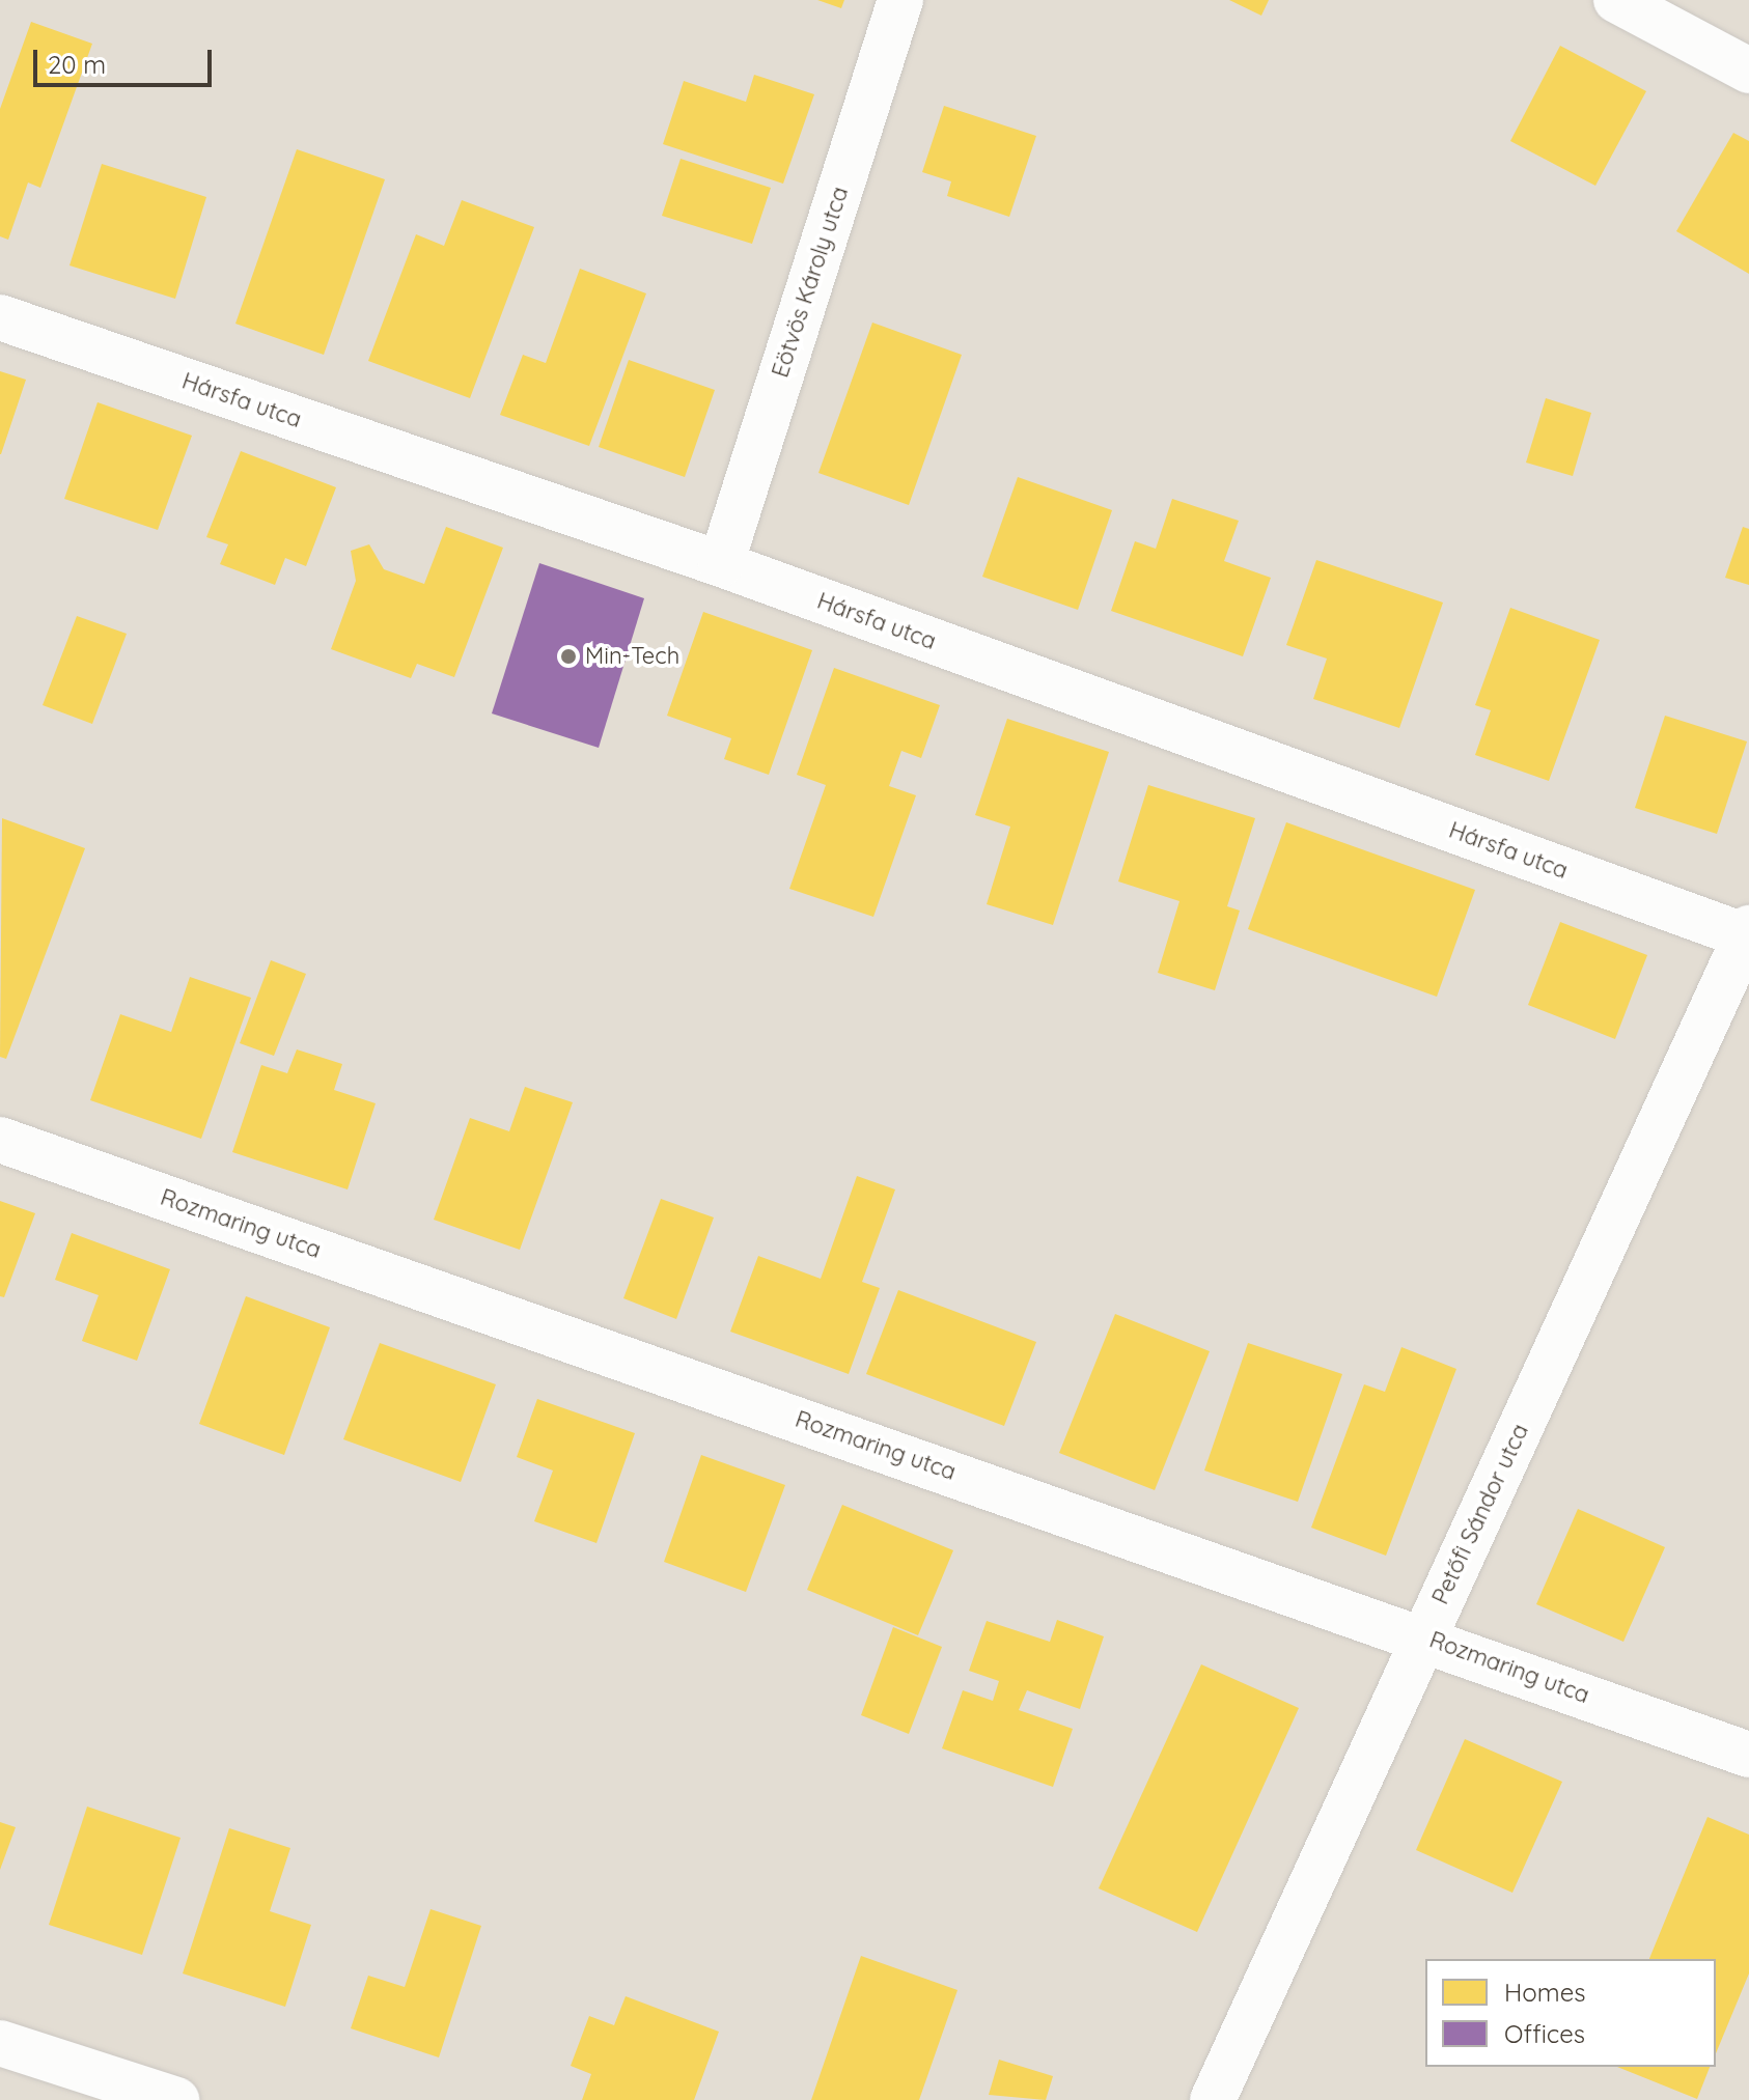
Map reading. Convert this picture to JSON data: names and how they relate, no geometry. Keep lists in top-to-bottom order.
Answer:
{
  "streets": {
    "street": [
      "Eötvös Károly utca",
      "Hársfa utca",
      "Rozmaring utca",
      "Petőfi Sándor utca"
    ]
  },
  "crossings": [
    ["Eötvös Károly utca", "Hársfa utca"],
    ["Hársfa utca", "Petőfi Sándor utca"],
    ["Rozmaring utca", "Petőfi Sándor utca"]
  ],
  "places": ["Min-Tech"],
  "legend": ["Homes", "Offices"],
  "scale_bar": "20 m"
}
